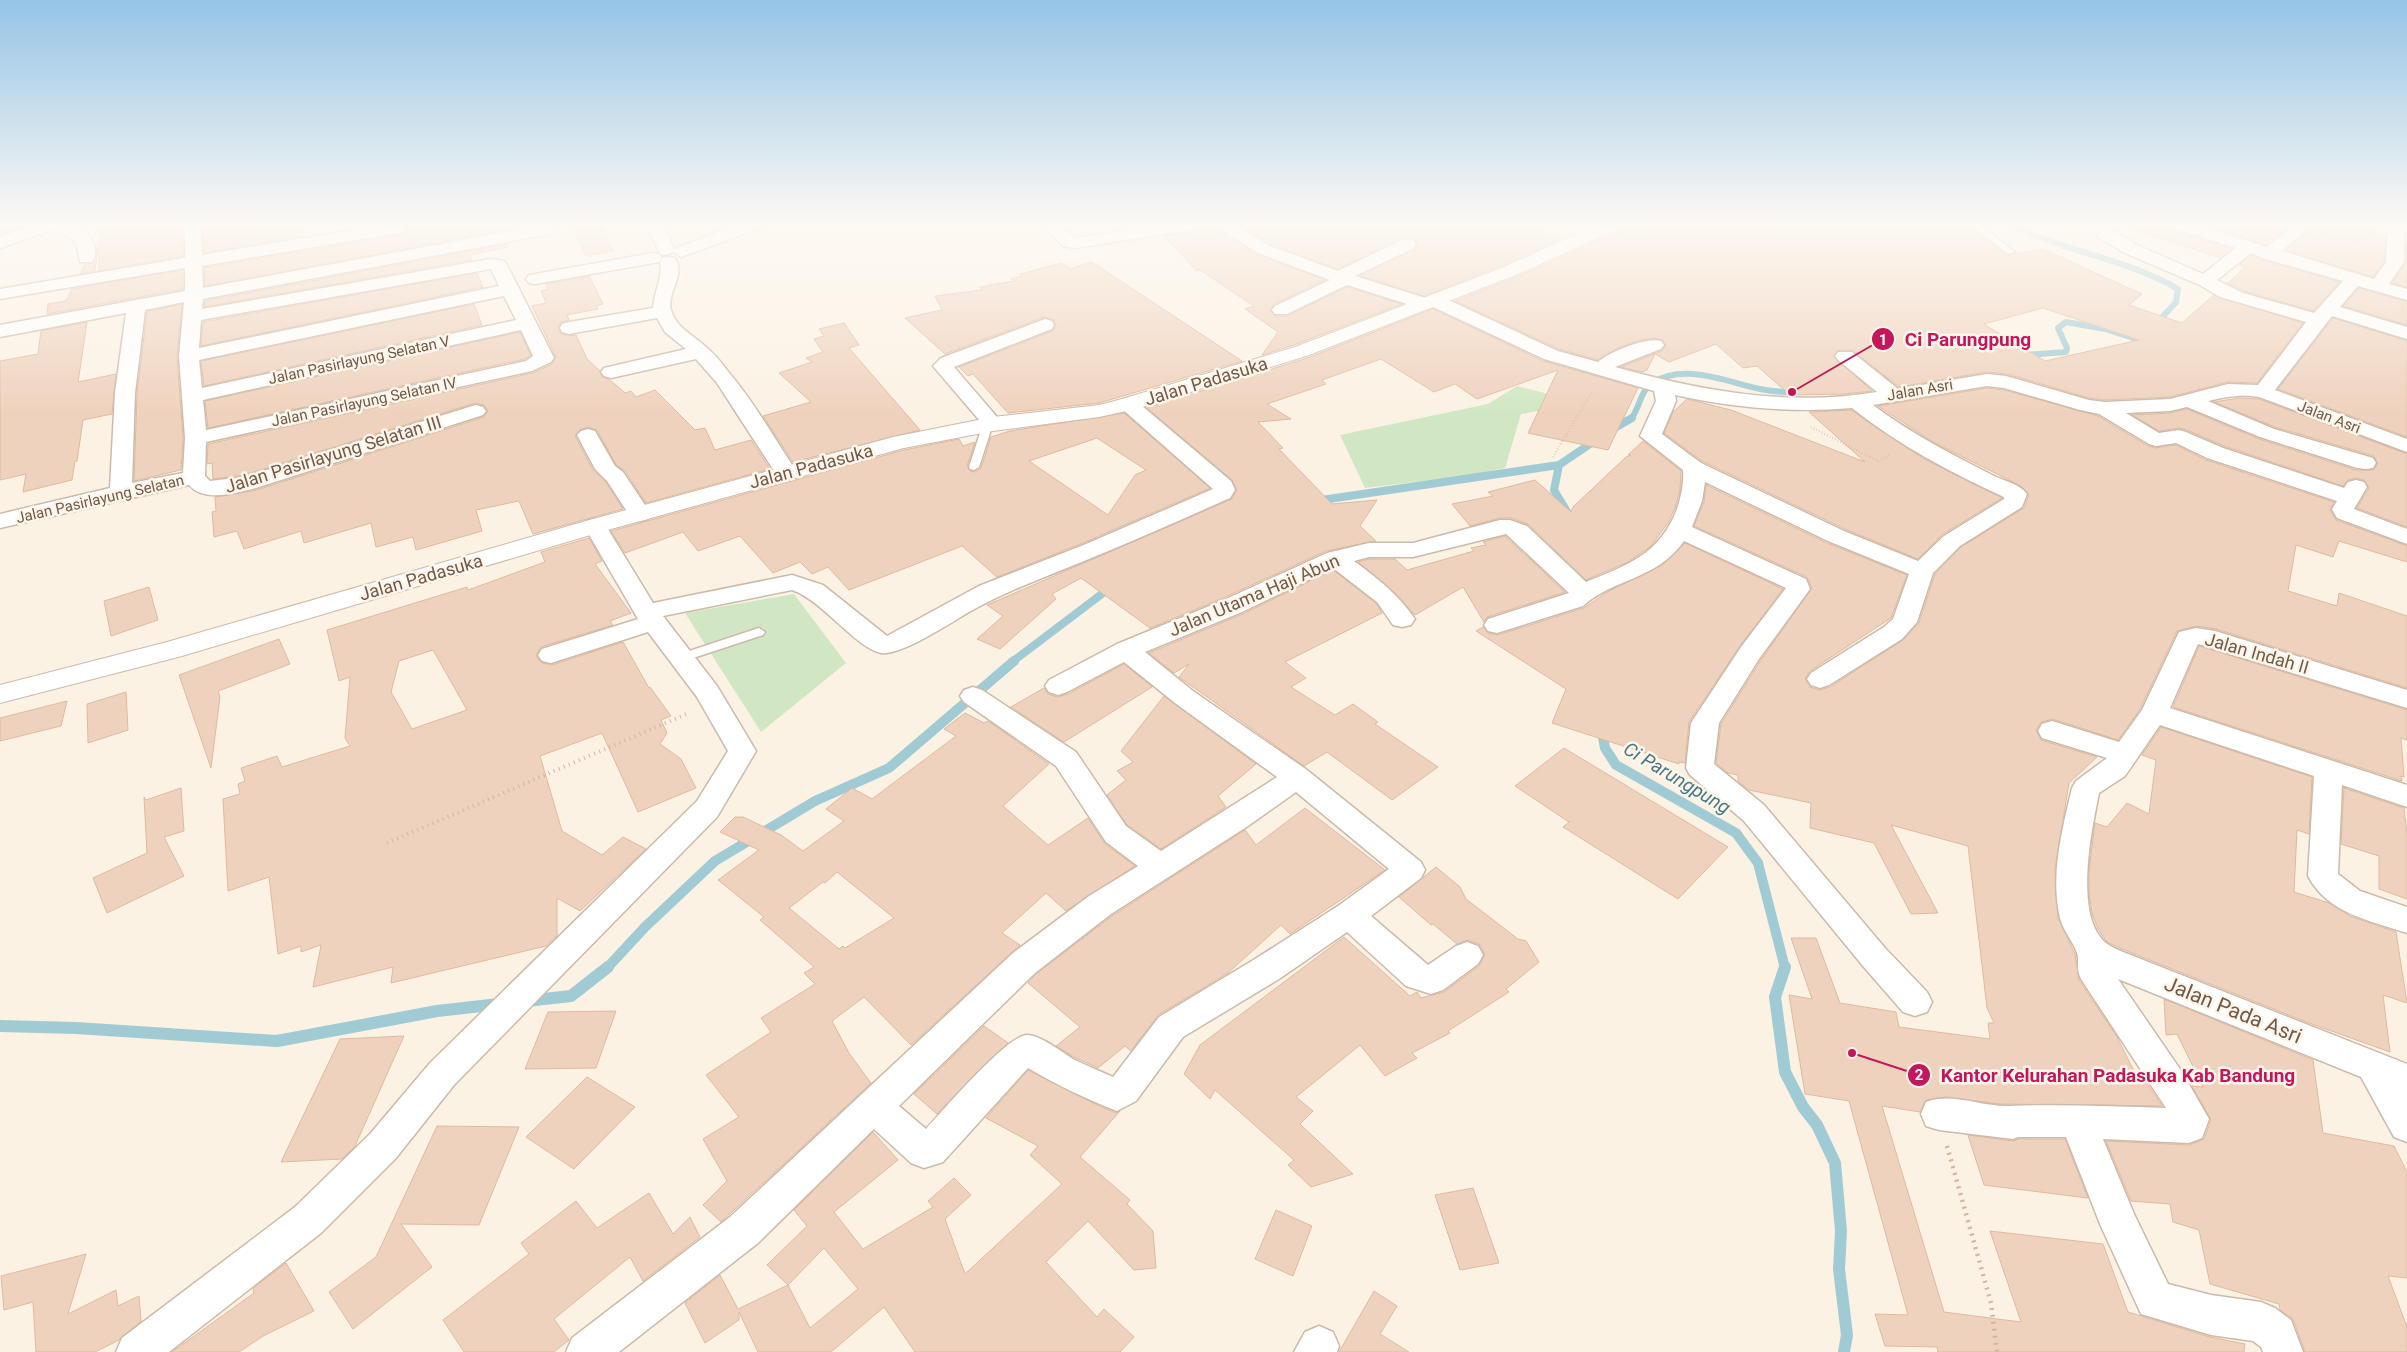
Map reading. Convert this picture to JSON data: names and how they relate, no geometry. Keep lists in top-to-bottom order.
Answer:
{
  "streets": {
    "street": [
      "Jalan Pasirlayung Selatan V",
      "Jalan Padasuka",
      "Jalan Asri",
      "Jalan Pasirlayung Selatan IV",
      "Jalan Pasirlayung Selatan III",
      "Jalan Pasirlayung Selatan",
      "Jalan Utama Haji Abun",
      "Jalan Indah II",
      "Jalan Pada Asri"
    ]
  },
  "crossings": [
    ["Jalan Pasirlayung Selatan V", "Jalan Pasirlayung Selatan IV"],
    ["Jalan Pasirlayung Selatan V", "Jalan Pasirlayung Selatan"],
    ["Jalan Padasuka", "Jalan Asri"],
    ["Jalan Pasirlayung Selatan IV", "Jalan Pasirlayung Selatan"],
    ["Jalan Pasirlayung Selatan III", "Jalan Pasirlayung Selatan"],
    ["Jalan Indah II", "Jalan Pada Asri"]
  ],
  "water": ["Ci Parungpung"],
  "places": ["Ci Parungpung", "Kantor Kelurahan Padasuka Kab Bandung"]
}
